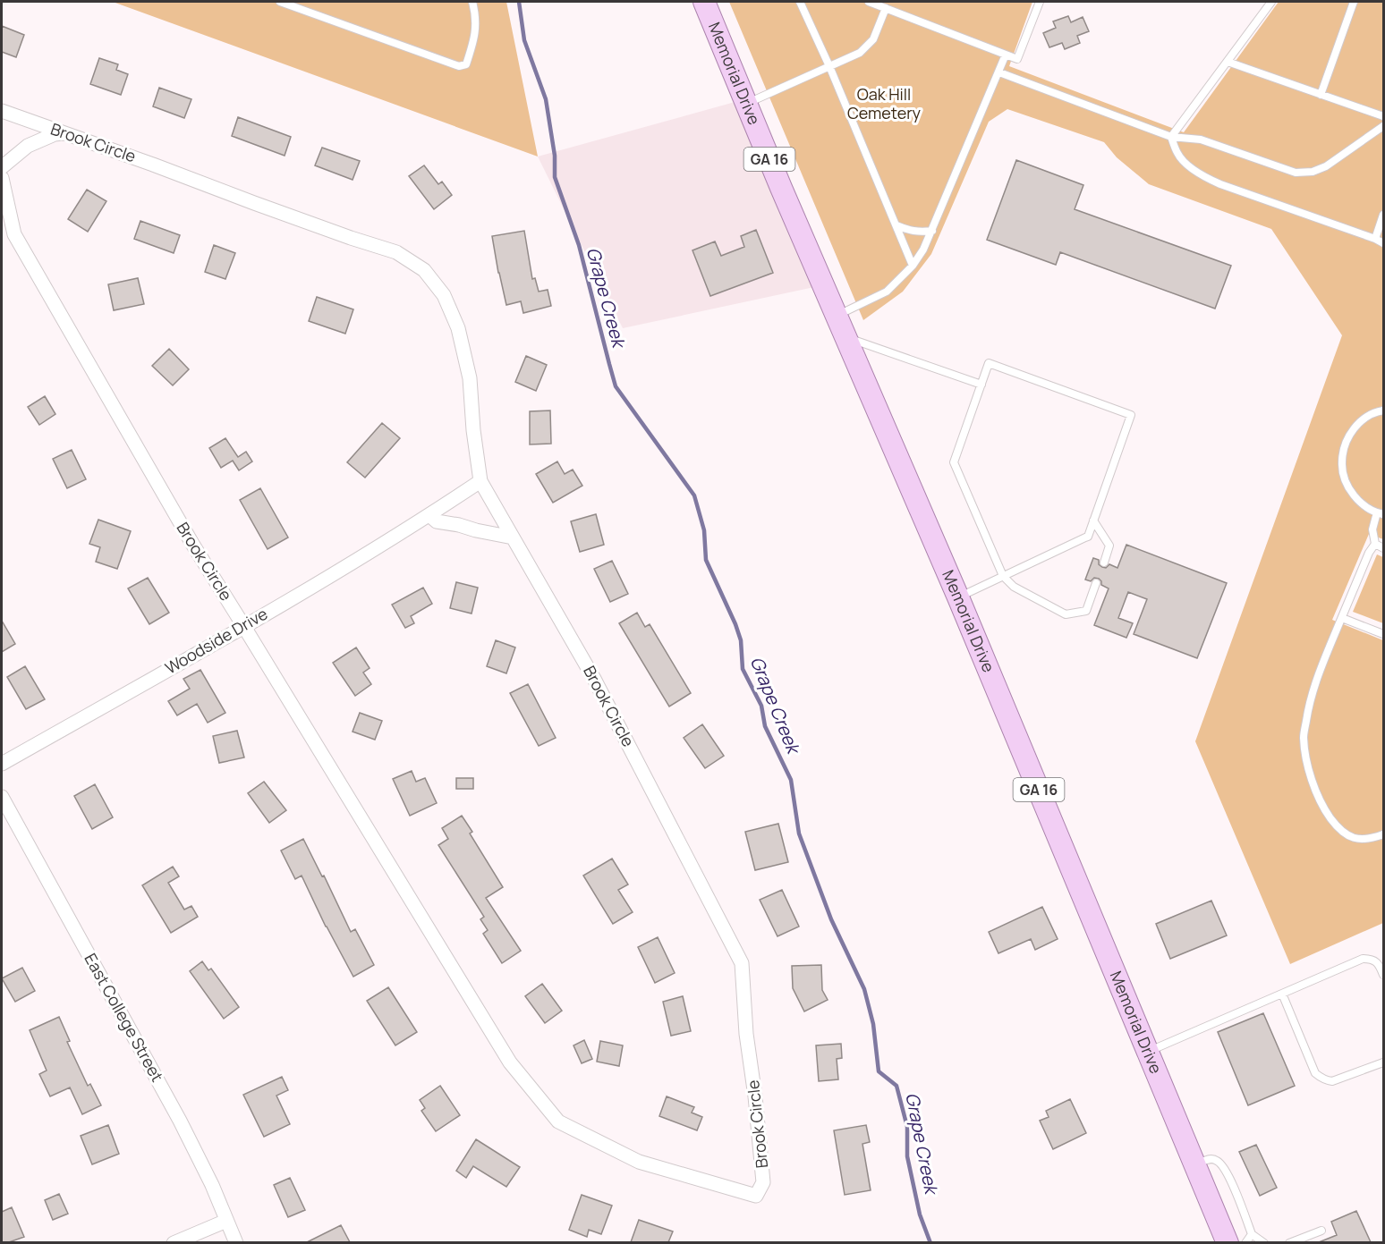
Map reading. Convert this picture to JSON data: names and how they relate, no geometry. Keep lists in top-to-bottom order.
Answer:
{
  "streets": {
    "main road": ["Memorial Drive", "GA 16"],
    "street": ["Brook Circle", "Woodside Drive", "East College Street"]
  },
  "crossings": [
    ["Brook Circle", "Woodside Drive"]
  ],
  "water": ["Grape Creek"],
  "parks": ["Oak Hill Cemetery"]
}
